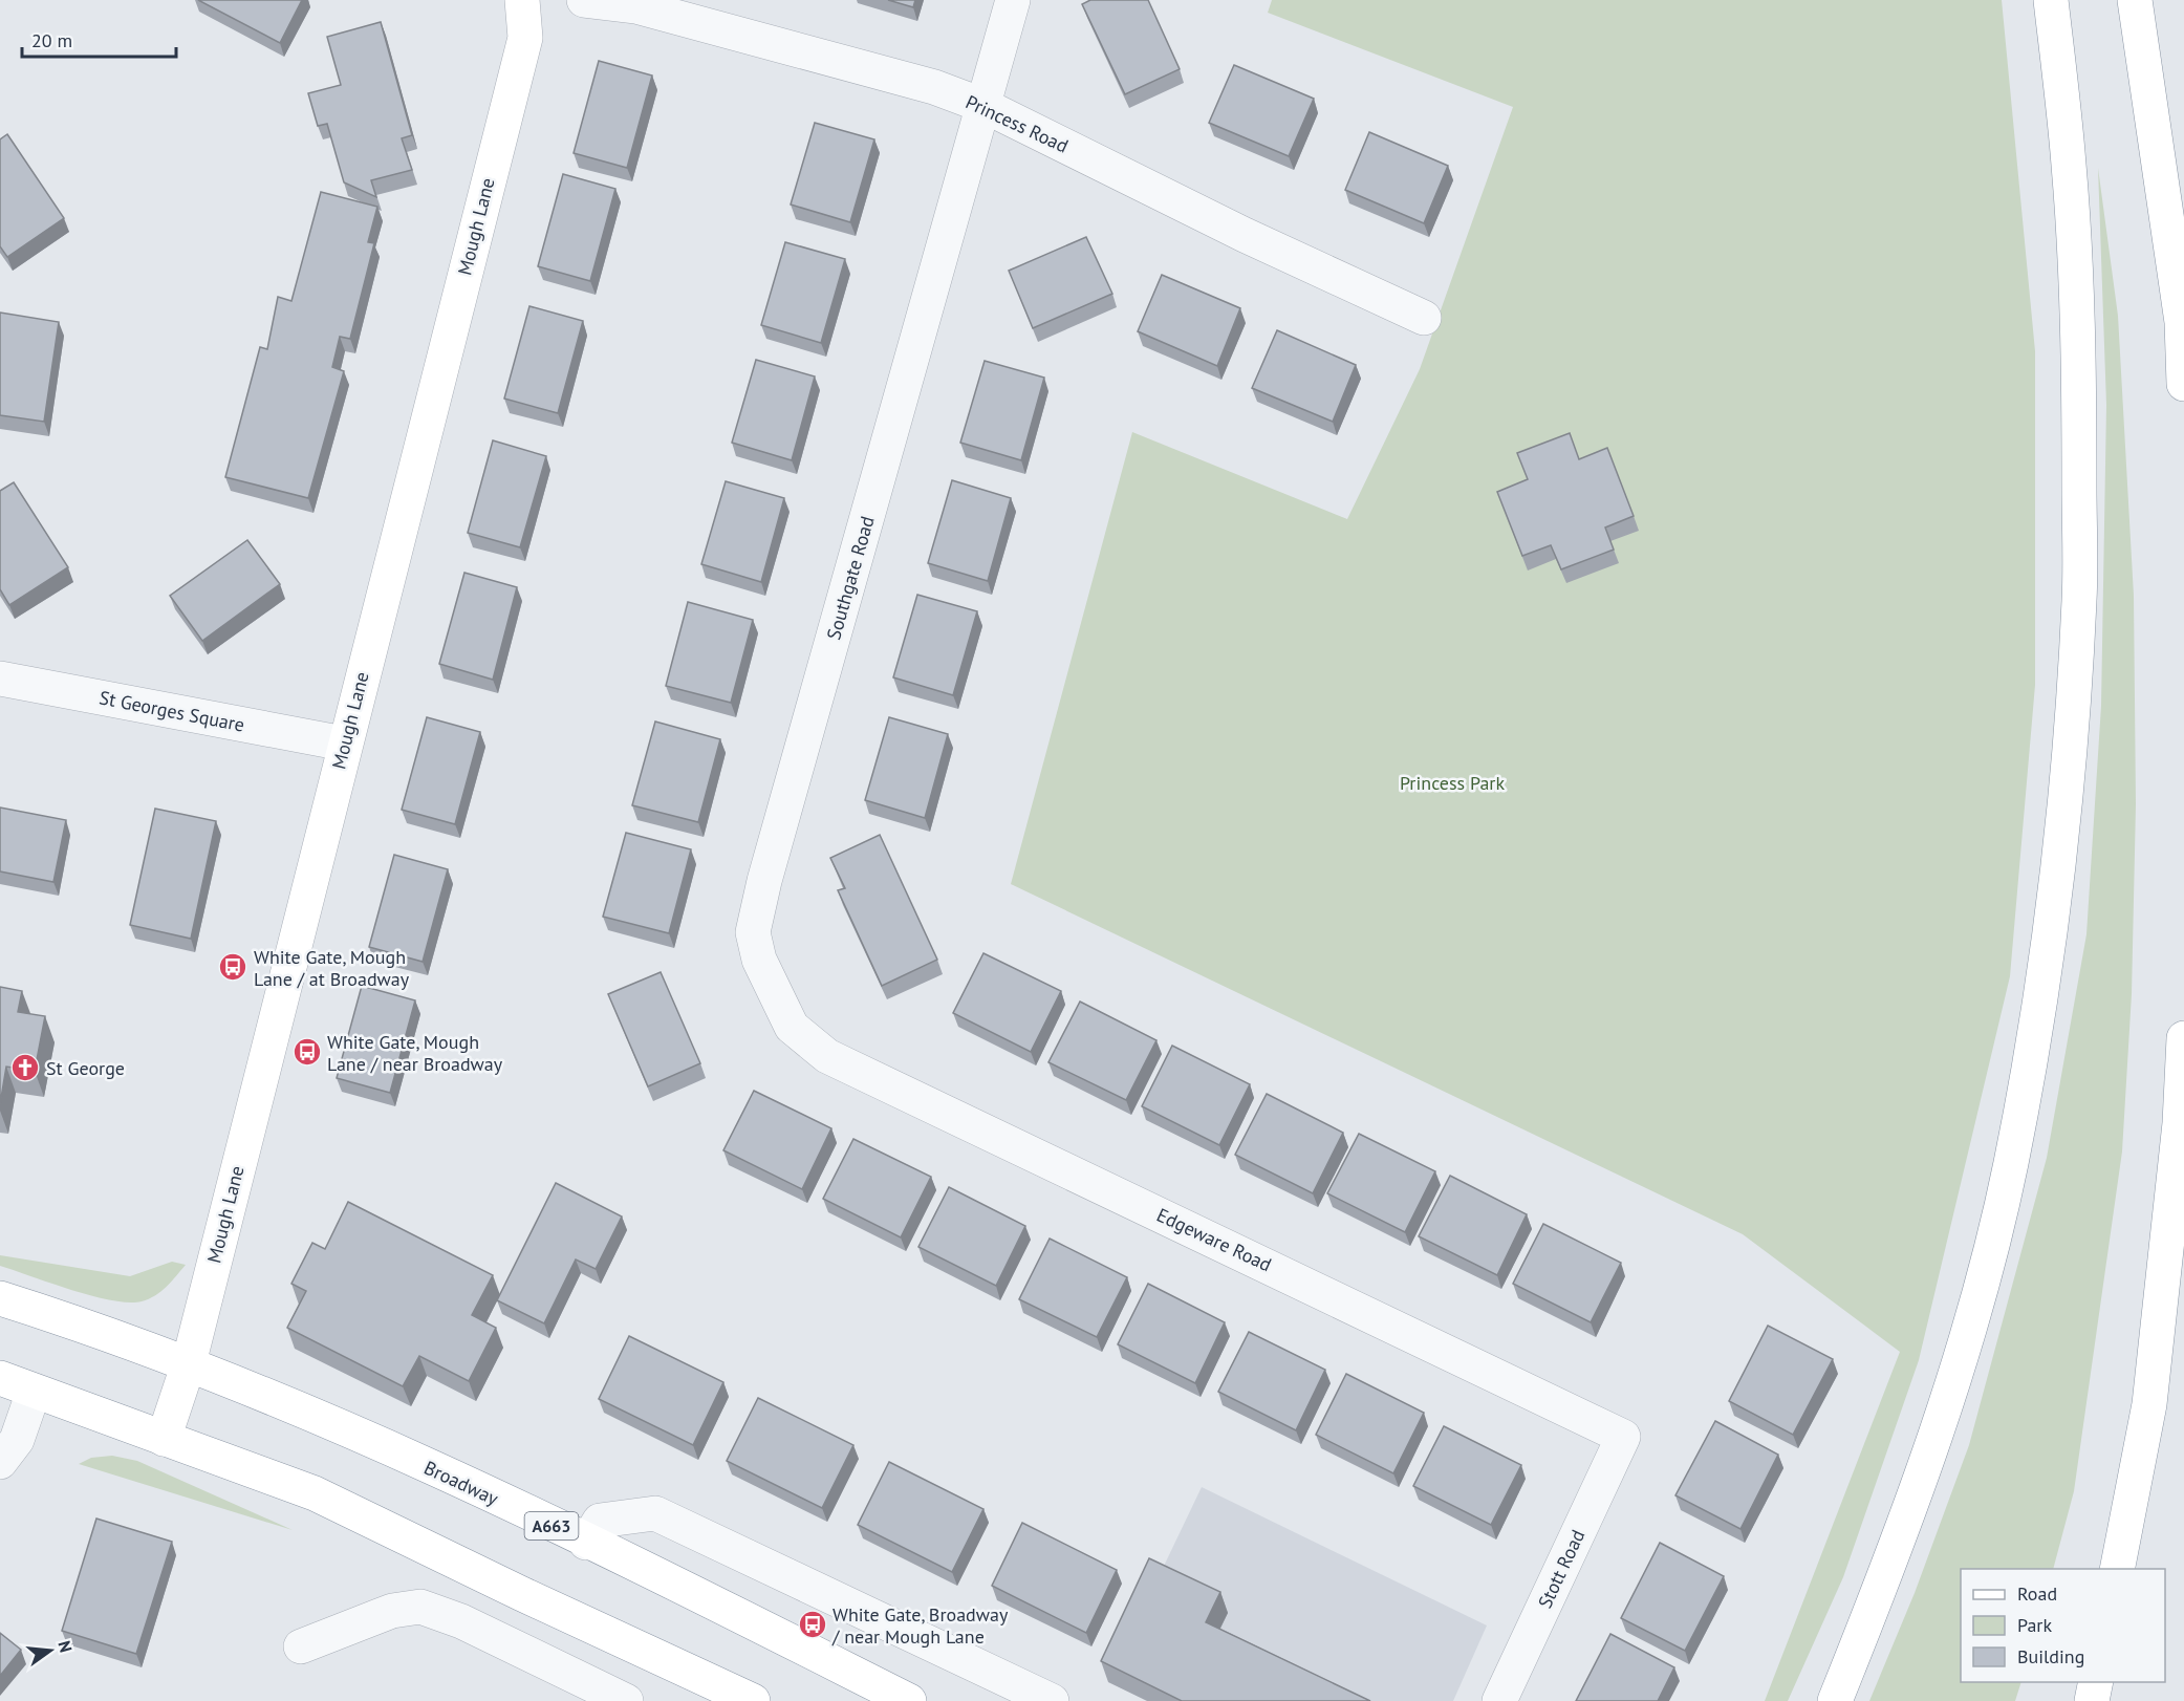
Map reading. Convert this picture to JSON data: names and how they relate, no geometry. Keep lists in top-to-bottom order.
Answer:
{
  "streets": {
    "main road": ["Mough Lane", "Broadway", "A663"],
    "street": [
      "Princess Road",
      "Southgate Road",
      "St Georges Square",
      "Edgeware Road",
      "Stott Road"
    ]
  },
  "crossings": [
    ["Princess Road", "Southgate Road"],
    ["Mough Lane", "St Georges Square"],
    ["Mough Lane", "Broadway"],
    ["Southgate Road", "Edgeware Road"],
    ["Edgeware Road", "Stott Road"]
  ],
  "parks": ["Princess Park"],
  "places": {
    "bus stop": ["White Gate, Mough Lane / at Broadway", "White Gate, Mough Lane / near Broadway", "White Gate, Broadway / near Mough Lane"],
    "church": ["St George"]
  },
  "legend": ["Road", "Park", "Building"],
  "scale_bar": "20 m",
  "north": "right"
}
